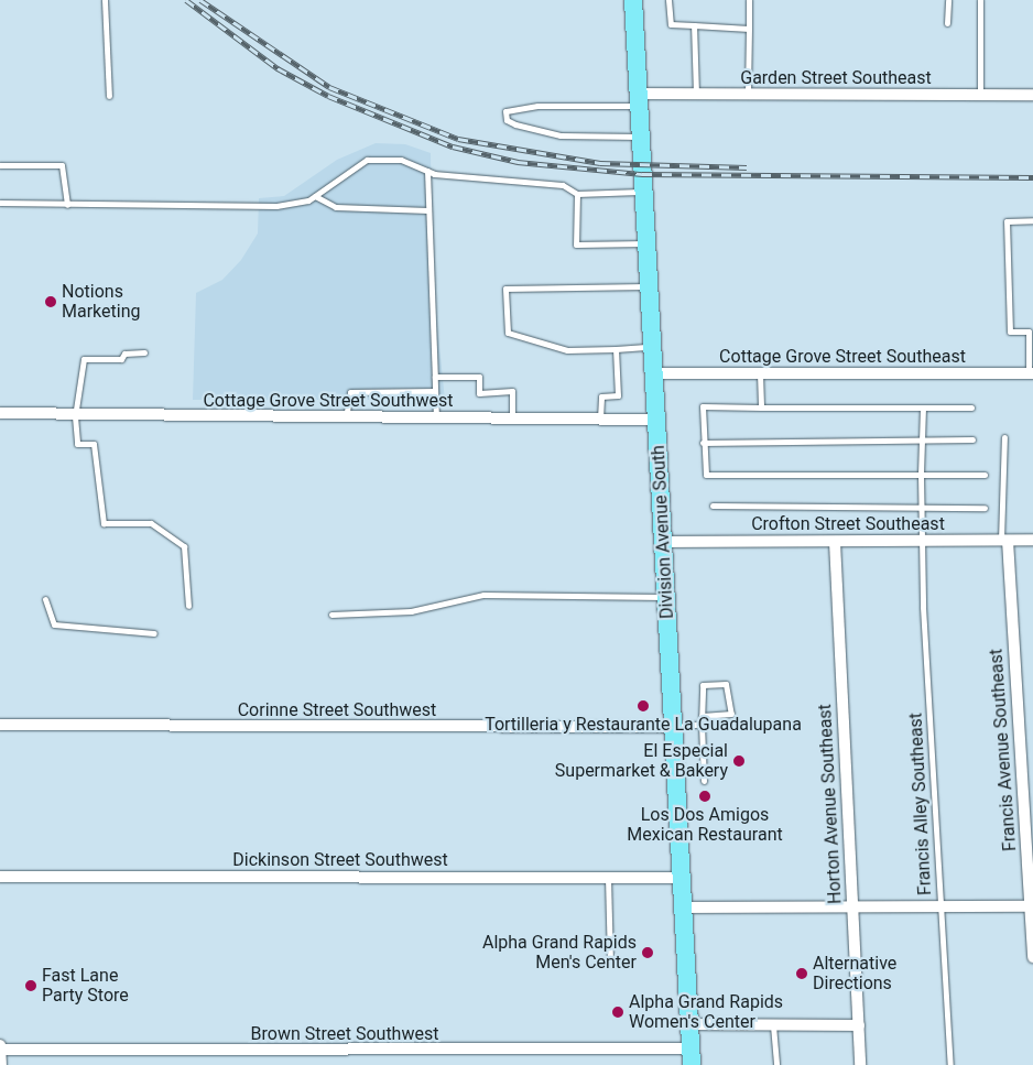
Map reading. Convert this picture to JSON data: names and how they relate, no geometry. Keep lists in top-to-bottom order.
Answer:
{
  "streets": {
    "main road": ["Division Avenue South"],
    "street": [
      "Garden Street Southeast",
      "Cottage Grove Street Southeast",
      "Cottage Grove Street Southwest",
      "Crofton Street Southeast",
      "Corinne Street Southwest",
      "Francis Avenue Southeast",
      "Horton Avenue Southeast",
      "Dickinson Street Southwest",
      "Brown Street Southwest"
    ],
    "lane": ["Francis Alley Southeast"]
  },
  "crossings": [
    ["Garden Street Southeast", "Division Avenue South"],
    ["Cottage Grove Street Southeast", "Division Avenue South"],
    ["Cottage Grove Street Southwest", "Division Avenue South"],
    ["Crofton Street Southeast", "Division Avenue South"],
    ["Crofton Street Southeast", "Francis Avenue Southeast"],
    ["Crofton Street Southeast", "Horton Avenue Southeast"],
    ["Crofton Street Southeast", "Francis Alley Southeast"],
    ["Division Avenue South", "Corinne Street Southwest"],
    ["Division Avenue South", "Dickinson Street Southwest"],
    ["Division Avenue South", "Brown Street Southwest"]
  ],
  "places": [
    "Notions Marketing",
    "Tortilleria y Restaurante La Guadalupana",
    "El Especial Supermarket & Bakery",
    "Los Dos Amigos Mexican Restaurant",
    "Alpha Grand Rapids Men's Center",
    "Alternative Directions",
    "Fast Lane Party Store",
    "Alpha Grand Rapids Women's Center"
  ]
}
